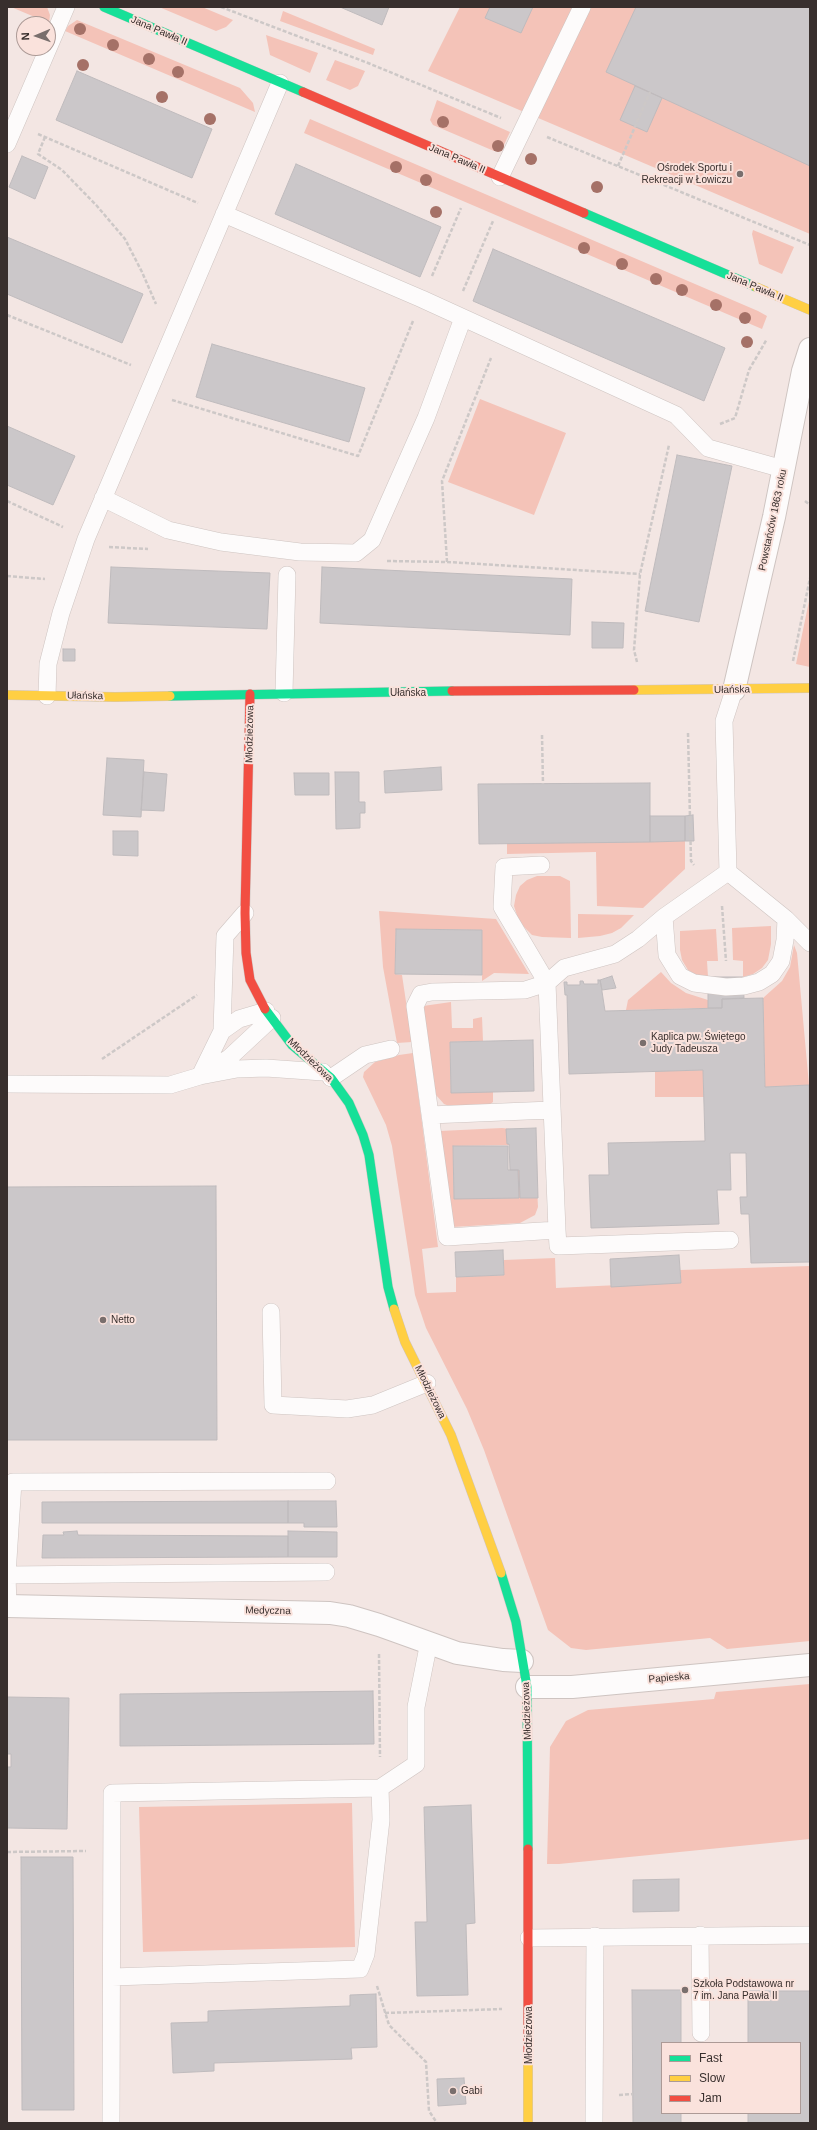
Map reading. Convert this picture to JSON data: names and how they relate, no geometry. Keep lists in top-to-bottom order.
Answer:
{
  "streets": {
    "street": [
      "Jana Pawła II",
      "Powstańców 1863 roku",
      "Ułańska",
      "Młodzieżowa",
      "Medyczna",
      "Papieska"
    ]
  },
  "crossings": [
    ["Powstańców 1863 roku", "Ułańska"],
    ["Ułańska", "Młodzieżowa"],
    ["Młodzieżowa", "Medyczna"],
    ["Młodzieżowa", "Papieska"]
  ],
  "places": [
    "Ośrodek Sportu i Rekreacji w Łowiczu",
    "Kaplica pw. Świętego Judy Tadeusza",
    "Netto",
    "Szkoła Podstawowa nr 7 im. Jana Pawła II",
    "Gabi"
  ],
  "legend": ["Fast", "Slow", "Jam"],
  "north": "left"
}
